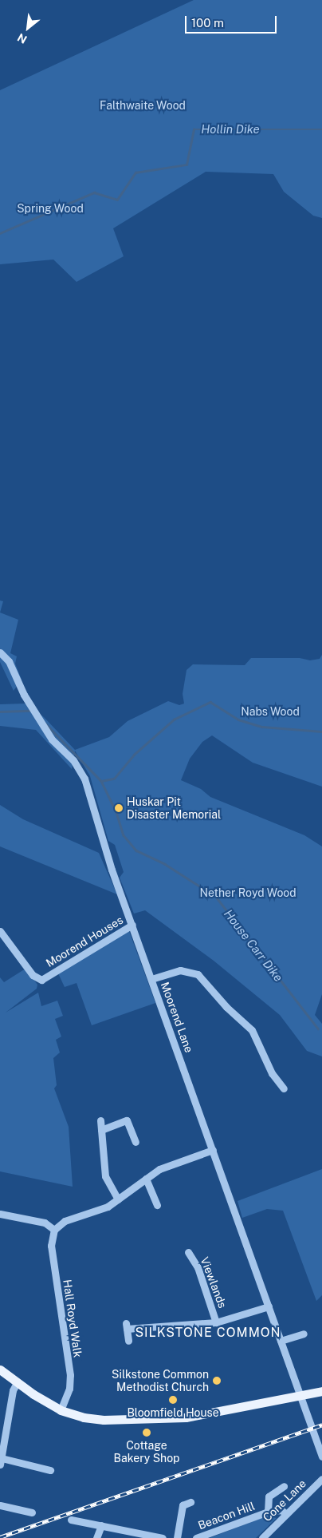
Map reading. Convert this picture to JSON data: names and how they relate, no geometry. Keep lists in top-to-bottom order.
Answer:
{
  "streets": {
    "street": [
      "Moorend Houses",
      "Moorend Lane",
      "Viewlands",
      "Hall Royd Walk",
      "Cone Lane",
      "Beacon Hill"
    ]
  },
  "crossings": [
    ["Moorend Houses", "Moorend Lane"],
    ["Moorend Lane", "Viewlands"],
    ["Cone Lane", "Beacon Hill"]
  ],
  "districts": ["SILKSTONE COMMON"],
  "water": ["Hollin Dike", "House Carr Dike"],
  "parks": [
    "Falthwaite Wood",
    "Spring Wood",
    "Nabs Wood",
    "Nether Royd Wood"
  ],
  "places": [
    "Huskar Pit Disaster Memorial",
    "Silkstone Common Methodist Church",
    "Bloomfield House",
    "Cottage Bakery Shop"
  ],
  "scale_bar": "100 m",
  "north": "bottom left"
}
